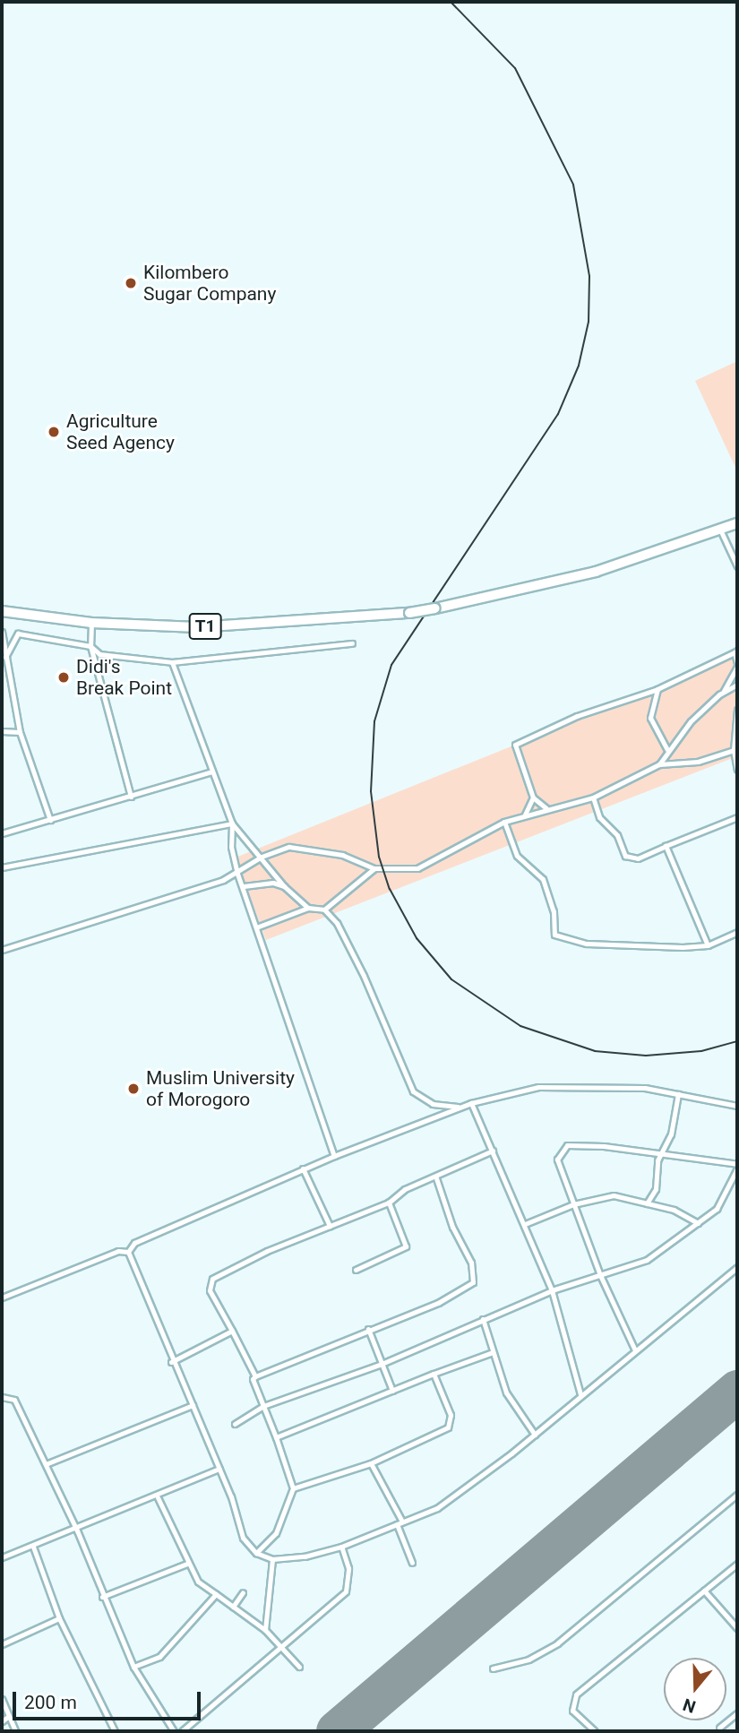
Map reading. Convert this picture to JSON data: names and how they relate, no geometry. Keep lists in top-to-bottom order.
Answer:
{
  "streets": {
    "highway": ["T1"]
  },
  "places": [
    "Kilombero Sugar Company",
    "Agriculture Seed Agency",
    "Didi's Break Point",
    "Muslim University of Morogoro"
  ],
  "scale_bar": "200 m",
  "north": "bottom"
}
